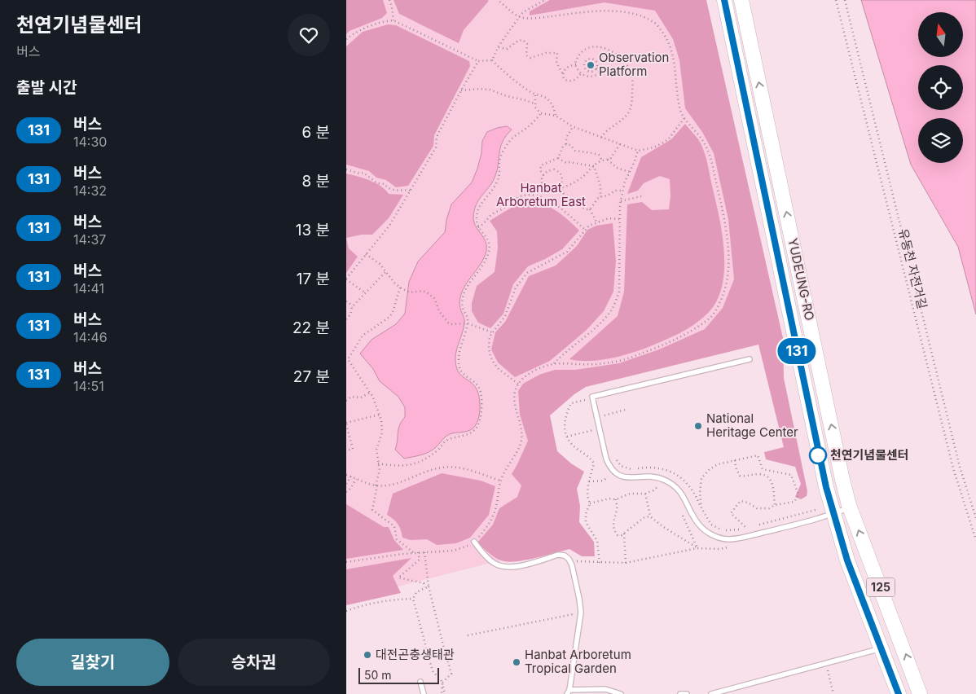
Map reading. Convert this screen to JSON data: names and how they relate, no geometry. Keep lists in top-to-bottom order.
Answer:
{
  "streets": {
    "main road": ["YUDEUNG-RO", "125"],
    "path": ["유동천 자전거길"]
  },
  "parks": ["Hanbat Arboretum East"],
  "places": [
    "Observation Platform",
    "National Heritage Center",
    "천연기념물센터",
    "대전곤충생태관",
    "Hanbat Arboretum Tropical Garden"
  ],
  "lines": ["bus line 131"],
  "scale_bar": "50 m",
  "north": "top",
  "page": {
    "heading": [
      ["천연기념물센터", "버스"],
      "출발 시간"
    ],
    "on_map": "131",
    "list": [
      {
        "mark": "131",
        "name": "버스",
        "note": "14:30",
        "value": "6 분"
      },
      {
        "mark": "131",
        "name": "버스",
        "note": "14:32",
        "value": "8 분"
      },
      {
        "mark": "131",
        "name": "버스",
        "note": "14:37",
        "value": "13 분"
      },
      {
        "mark": "131",
        "name": "버스",
        "note": "14:41",
        "value": "17 분"
      },
      {
        "mark": "131",
        "name": "버스",
        "note": "14:46",
        "value": "22 분"
      },
      {
        "mark": "131",
        "name": "버스",
        "note": "14:51",
        "value": "27 분"
      }
    ],
    "buttons": ["길찾기", "승차권"],
    "scale": "50 m"
  }
}
